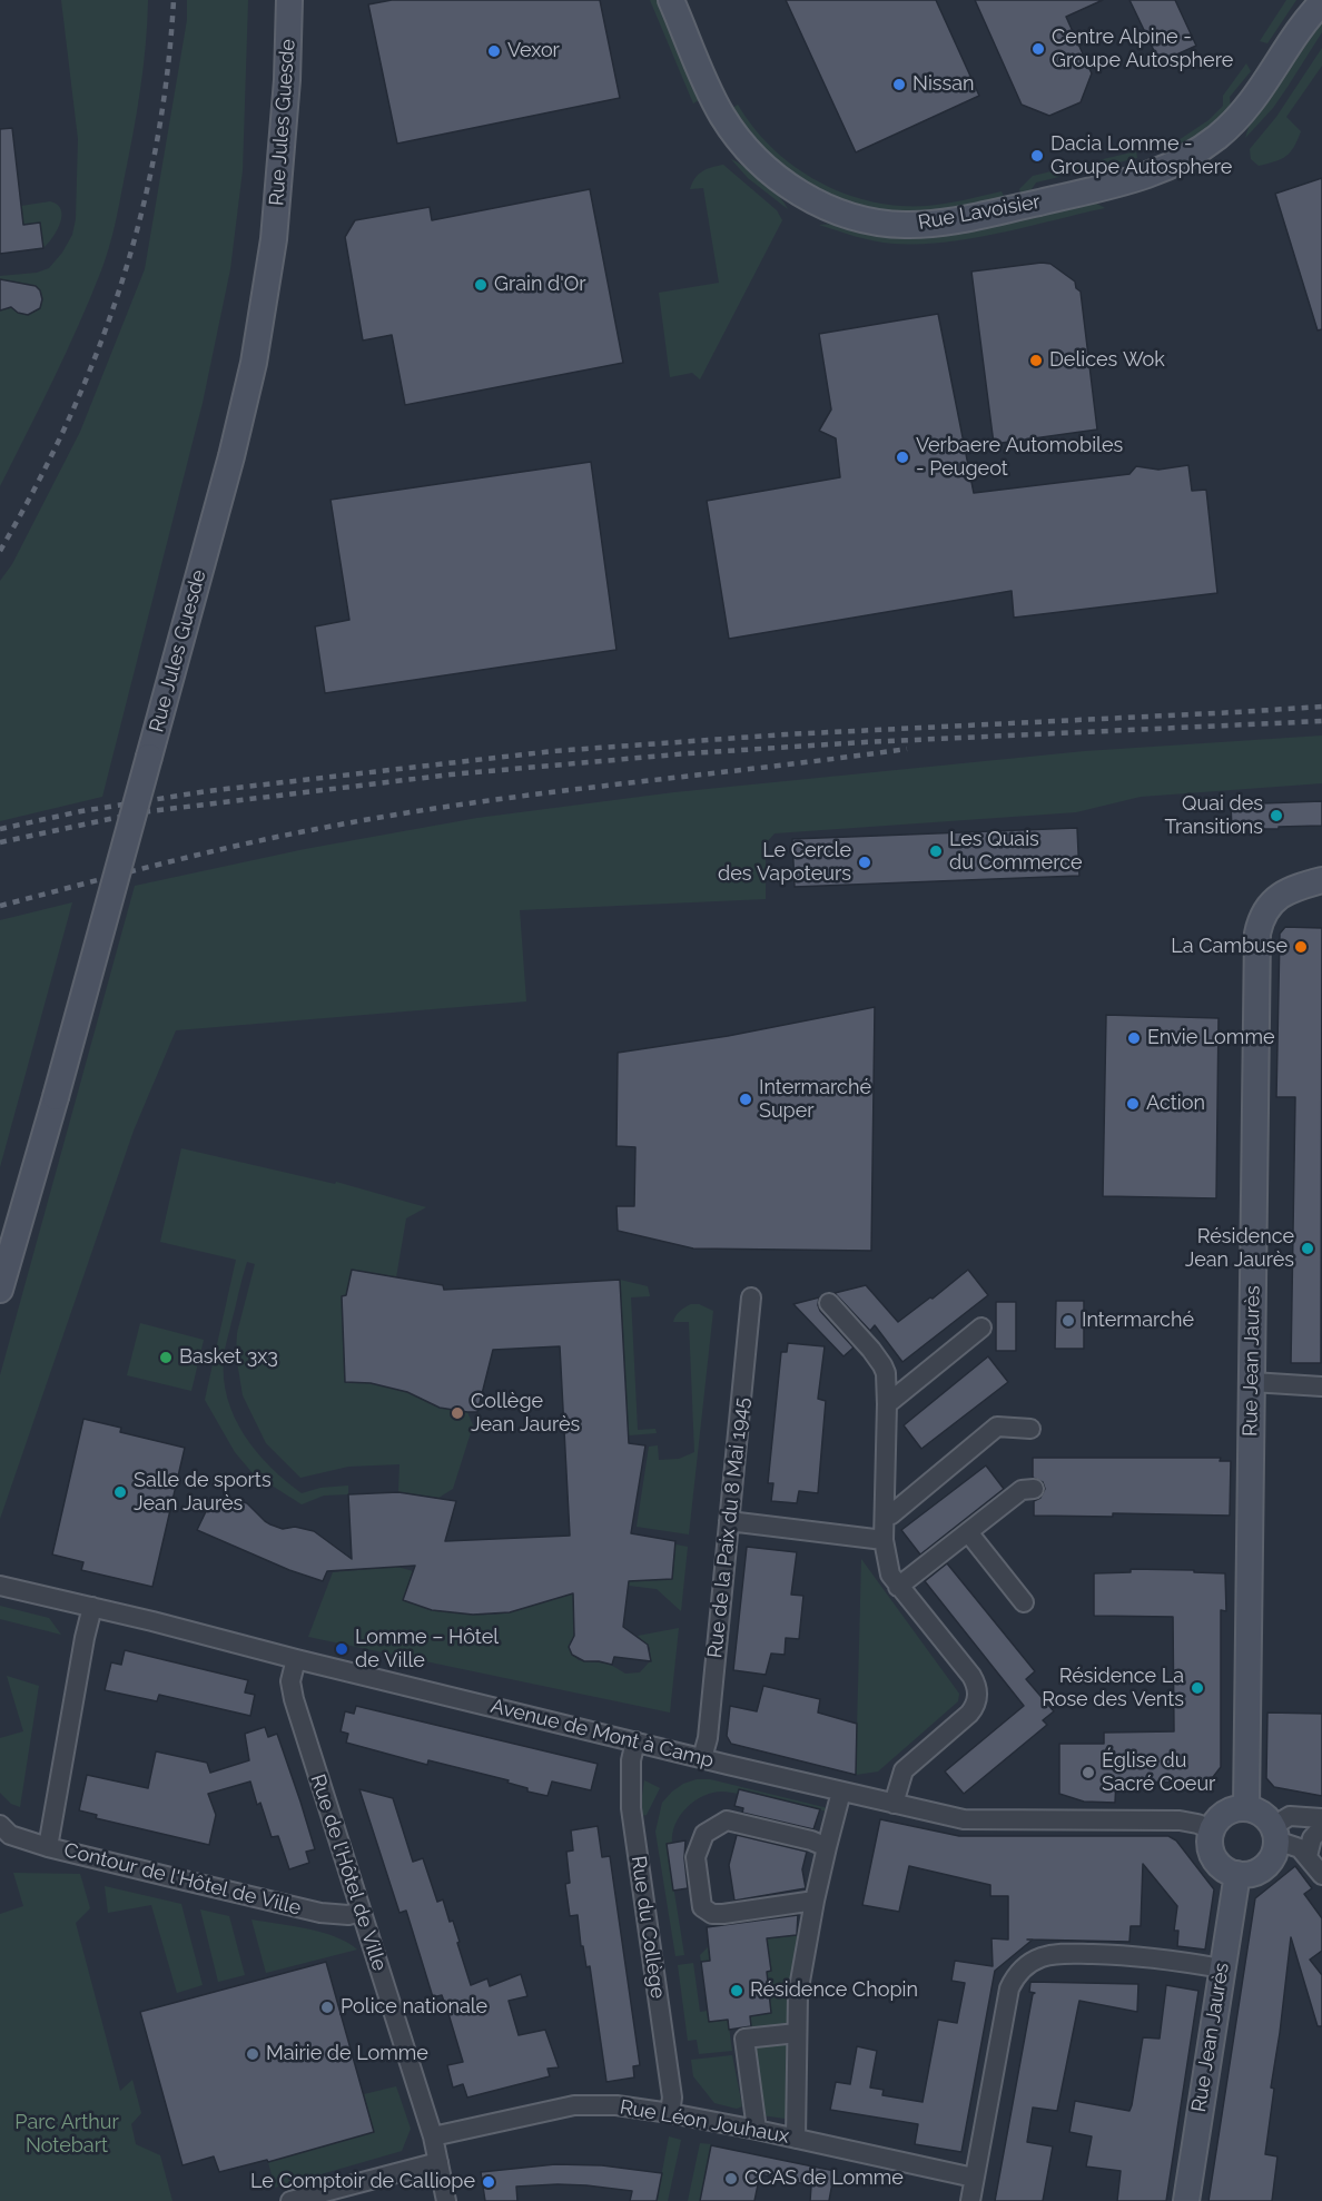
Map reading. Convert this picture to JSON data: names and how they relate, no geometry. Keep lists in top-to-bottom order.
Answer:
{
  "streets": {
    "street": [
      "Rue Jules Guesde",
      "Rue Lavoisier",
      "Rue Jean Jaurès",
      "Rue de la Paix du 8 Mai 1945",
      "Avenue de Mont à Camp",
      "Rue de l'Hôtel de Ville",
      "Contour de l'Hôtel de Ville",
      "Rue du Collège",
      "Rue Léon Jouhaux"
    ]
  },
  "crossings": [
    ["Rue Jean Jaurès", "Avenue de Mont à Camp"],
    ["Rue de la Paix du 8 Mai 1945", "Avenue de Mont à Camp"],
    ["Avenue de Mont à Camp", "Rue de l'Hôtel de Ville"],
    ["Avenue de Mont à Camp", "Contour de l'Hôtel de Ville"],
    ["Avenue de Mont à Camp", "Rue du Collège"],
    ["Rue de l'Hôtel de Ville", "Contour de l'Hôtel de Ville"],
    ["Rue de l'Hôtel de Ville", "Rue Léon Jouhaux"],
    ["Rue du Collège", "Rue Léon Jouhaux"]
  ],
  "parks": ["Parc Arthur Notebart"],
  "places": [
    "Centre Alpine - Groupe Autosphere",
    "Vexor",
    "Nissan",
    "Dacia Lomme - Groupe Autosphere",
    "Grain d'Or",
    "Delices Wok",
    "Verbaere Automobiles - Peugeot",
    "Quai des Transitions",
    "Les Quais du Commerce",
    "Le Cercle des Vapoteurs",
    "La Cambuse",
    "Envie Lomme",
    "Intermarché Super",
    "Action",
    "Résidence Jean Jaurès",
    "Intermarché",
    "Basket 3x3",
    "Collège Jean Jaurès",
    "Salle de sports Jean Jaurès",
    "Lomme – Hôtel de Ville",
    "Résidence La Rose des Vents",
    "Église du Sacré Coeur",
    "Résidence Chopin",
    "Police nationale",
    "Mairie de Lomme",
    "CCAS de Lomme",
    "Le Comptoir de Calliope"
  ]
}
